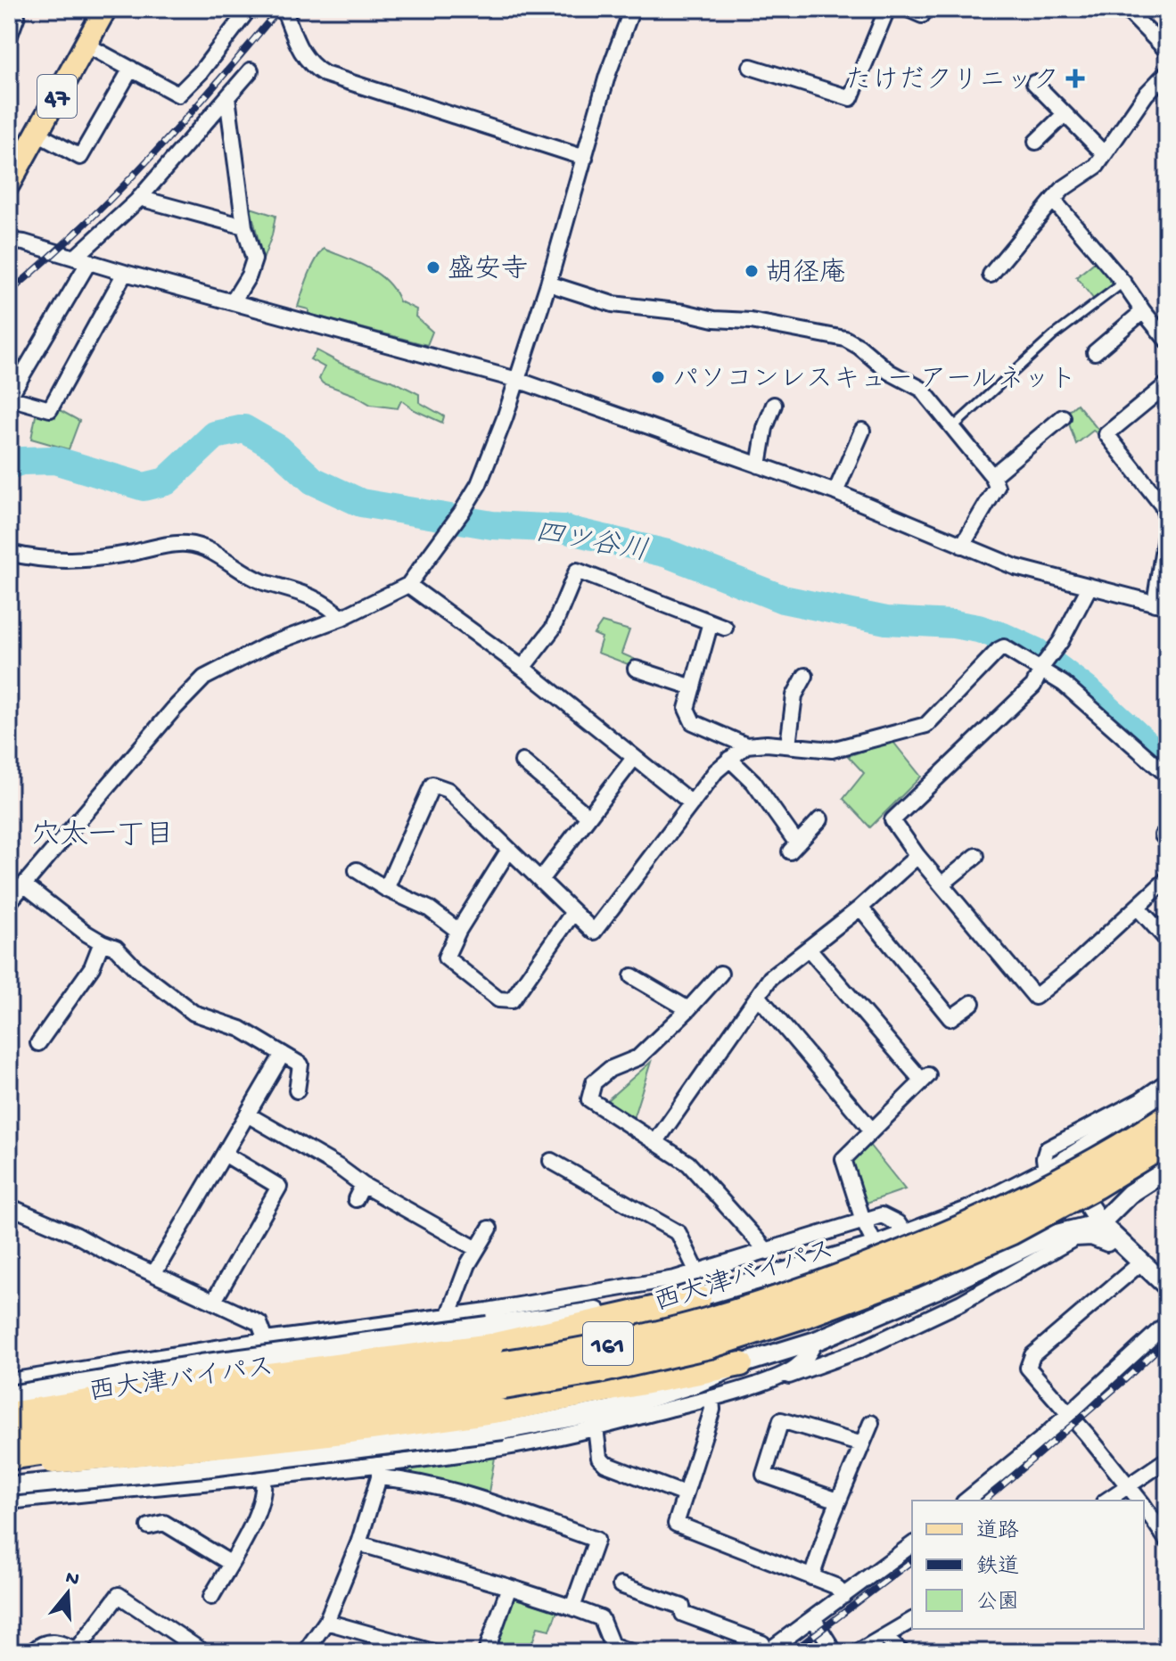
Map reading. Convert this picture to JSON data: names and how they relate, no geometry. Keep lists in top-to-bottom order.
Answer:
{
  "streets": {
    "highway": ["西大津バイパス", "161"],
    "main road": ["47"]
  },
  "districts": ["穴太一丁目"],
  "water": ["四ツ谷川"],
  "places": {
    "health": ["たけだクリニック"],
    "other": ["盛安寺", "胡径庵", "パソコンレスキュー アールネット"]
  },
  "legend": ["道路", "鉄道", "公園"],
  "north": "top"
}
